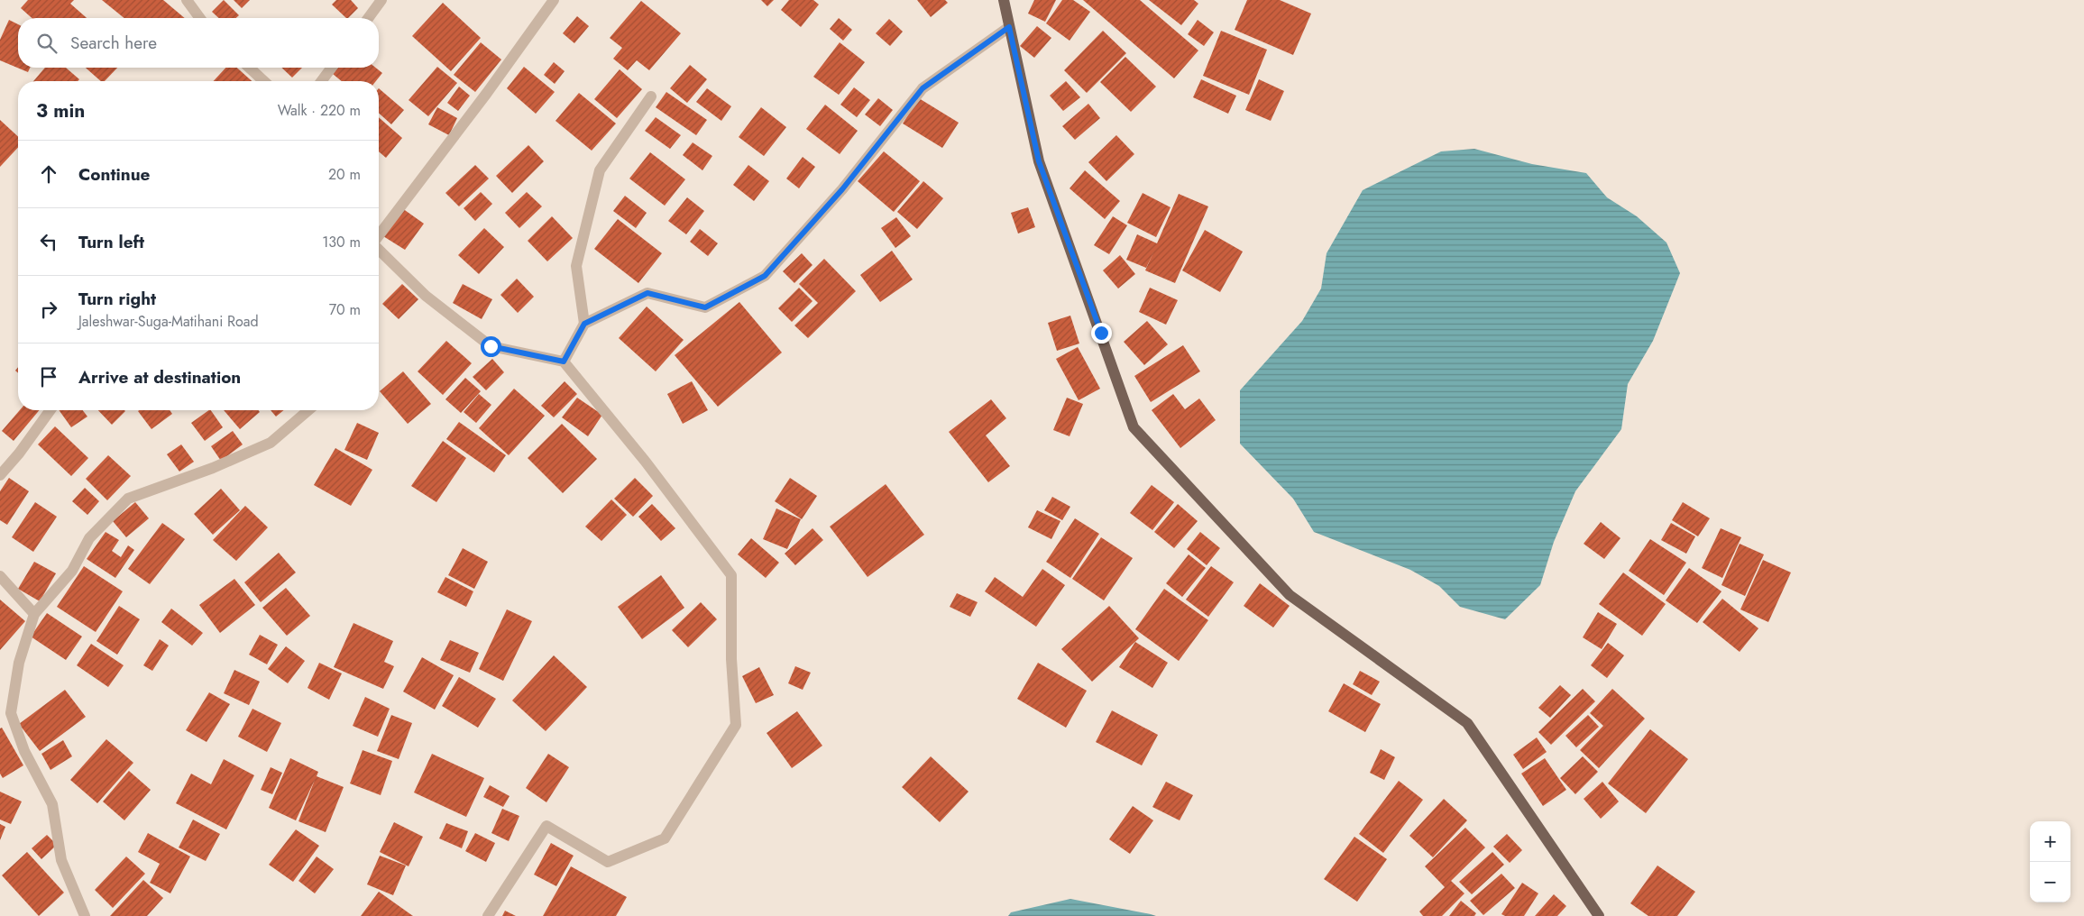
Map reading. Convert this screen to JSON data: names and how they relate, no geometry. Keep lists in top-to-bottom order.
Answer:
{
  "page": {
    "search": "Search here",
    "heading": ["3 min", "Walk · 220 m"],
    "list": [
      ["Continue", "20 m"],
      ["Turn left", "130 m"],
      ["Turn right", "Jaleshwar-Suga-Matihani Road", "70 m"],
      "Arrive at destination"
    ],
    "map_buttons": ["+", "−"]
  }
}
